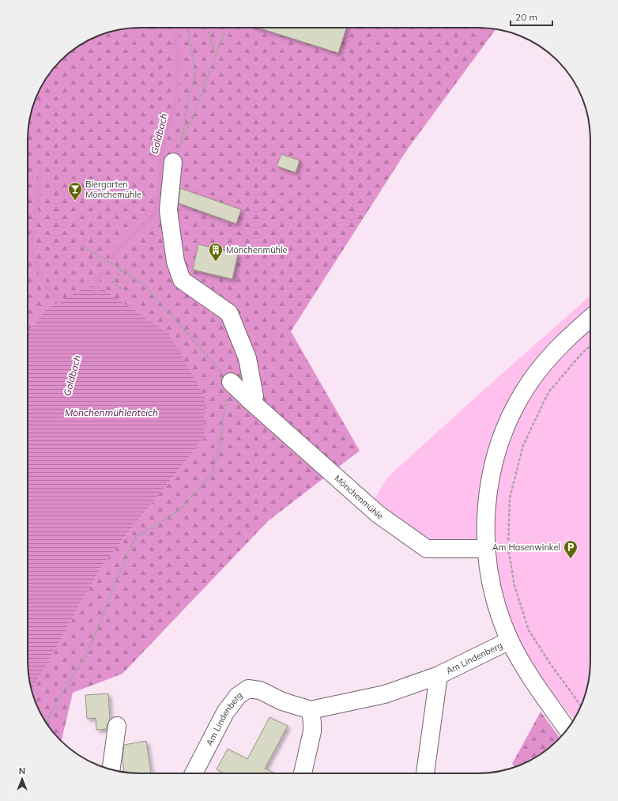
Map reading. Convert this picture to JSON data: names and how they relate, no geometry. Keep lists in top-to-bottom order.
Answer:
{
  "streets": {
    "street": ["Mönchenmühle", "Am Lindenberg"]
  },
  "water": ["Goldbach", "Mönchenmühlenteich"],
  "places": {
    "bar": ["Biergarten Mönchemühle"],
    "building": ["Mönchenmühle"],
    "parking": ["Am Hasenwinkel"]
  },
  "scale_bar": "20 m",
  "north": "top"
}
